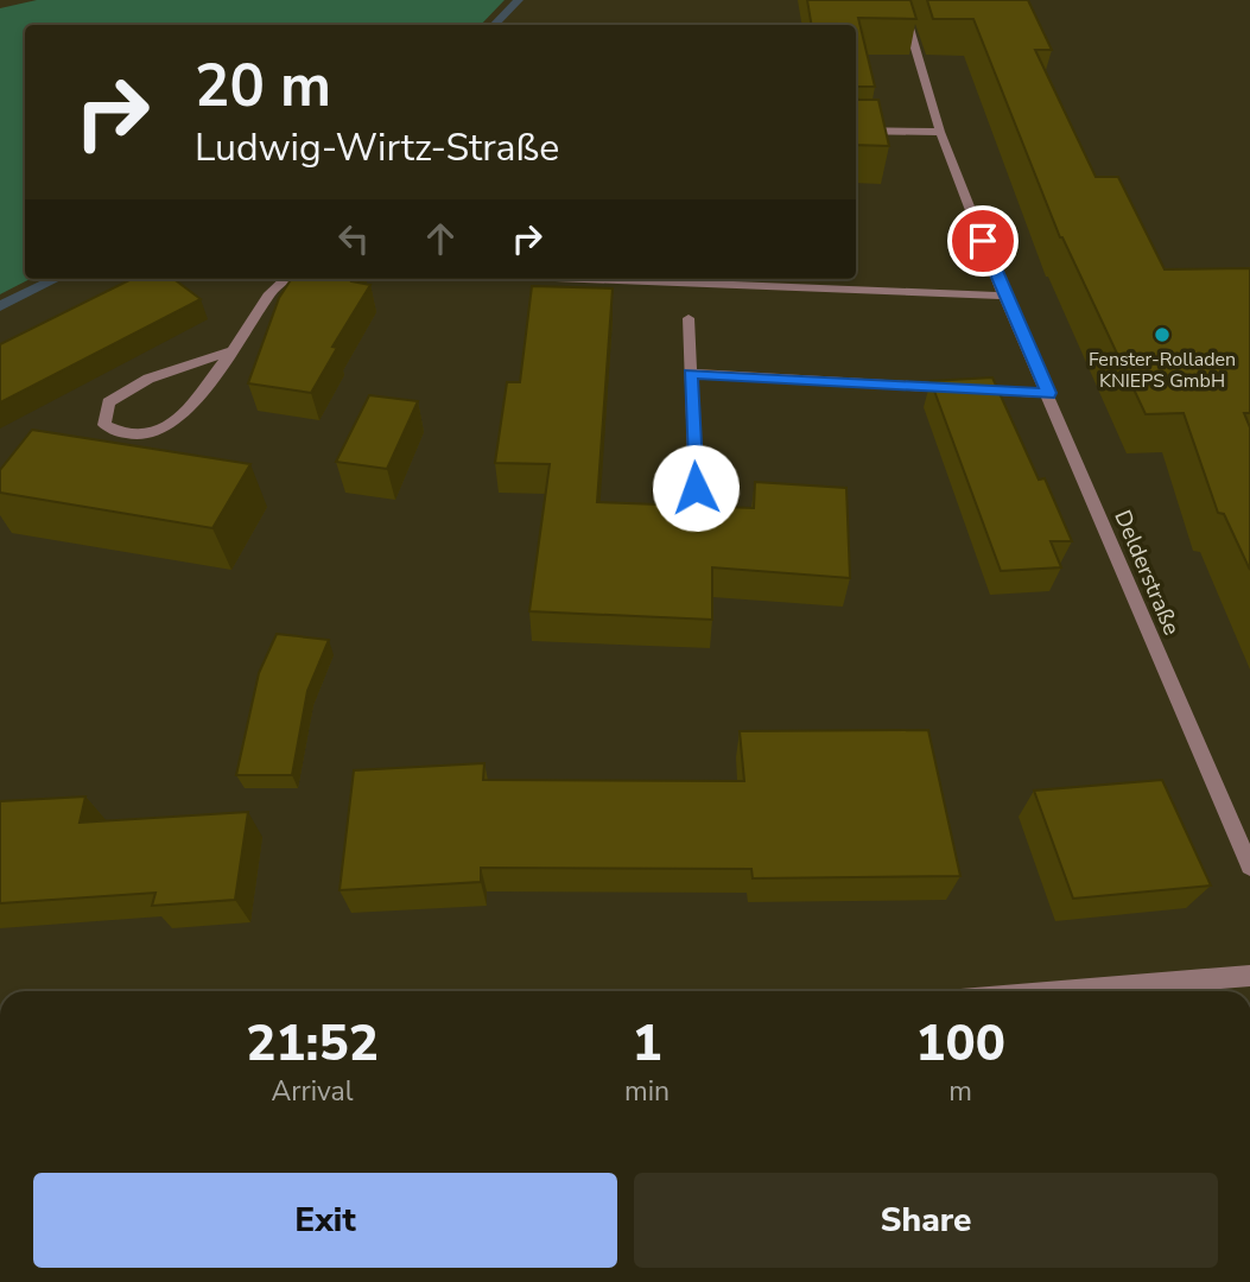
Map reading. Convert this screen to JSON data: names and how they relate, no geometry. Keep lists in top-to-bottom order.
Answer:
{
  "streets": {
    "street": ["Delderstraße"]
  },
  "places": ["Fenster-Rolladen KNIEPS GmbH"],
  "page": {
    "turn": ["20 m", "Ludwig-Wirtz-Straße"],
    "eta": [
      "21:52",
      "Arrival",
      "1",
      "min",
      "100",
      "m"
    ],
    "buttons": ["Exit", "Share"]
  }
}
